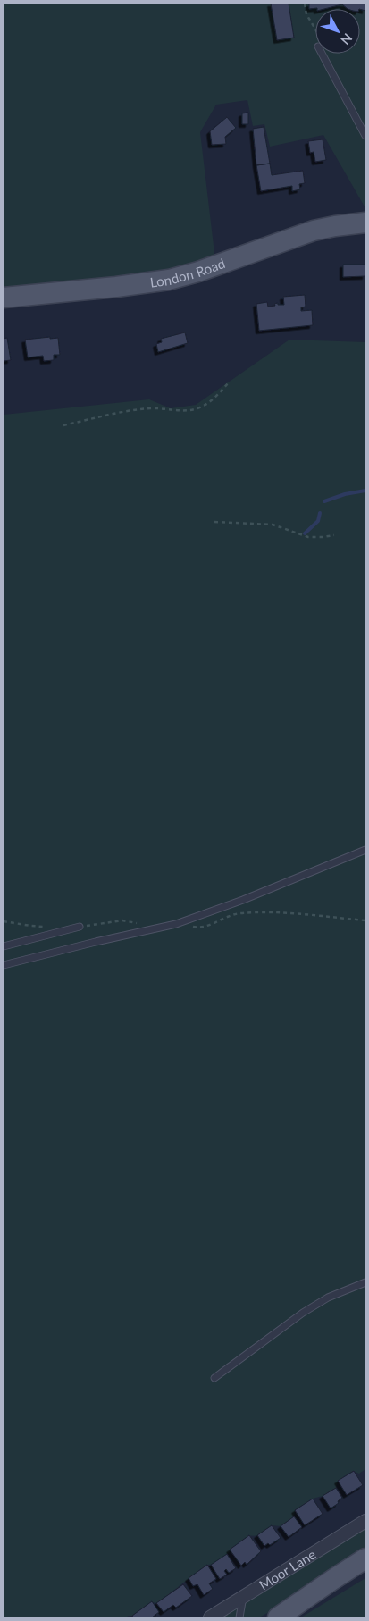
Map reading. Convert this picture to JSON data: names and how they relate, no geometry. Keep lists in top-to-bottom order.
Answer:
{
  "streets": {
    "main road": ["London Road"],
    "street": ["Moor Lane"]
  },
  "north": "bottom right"
}
